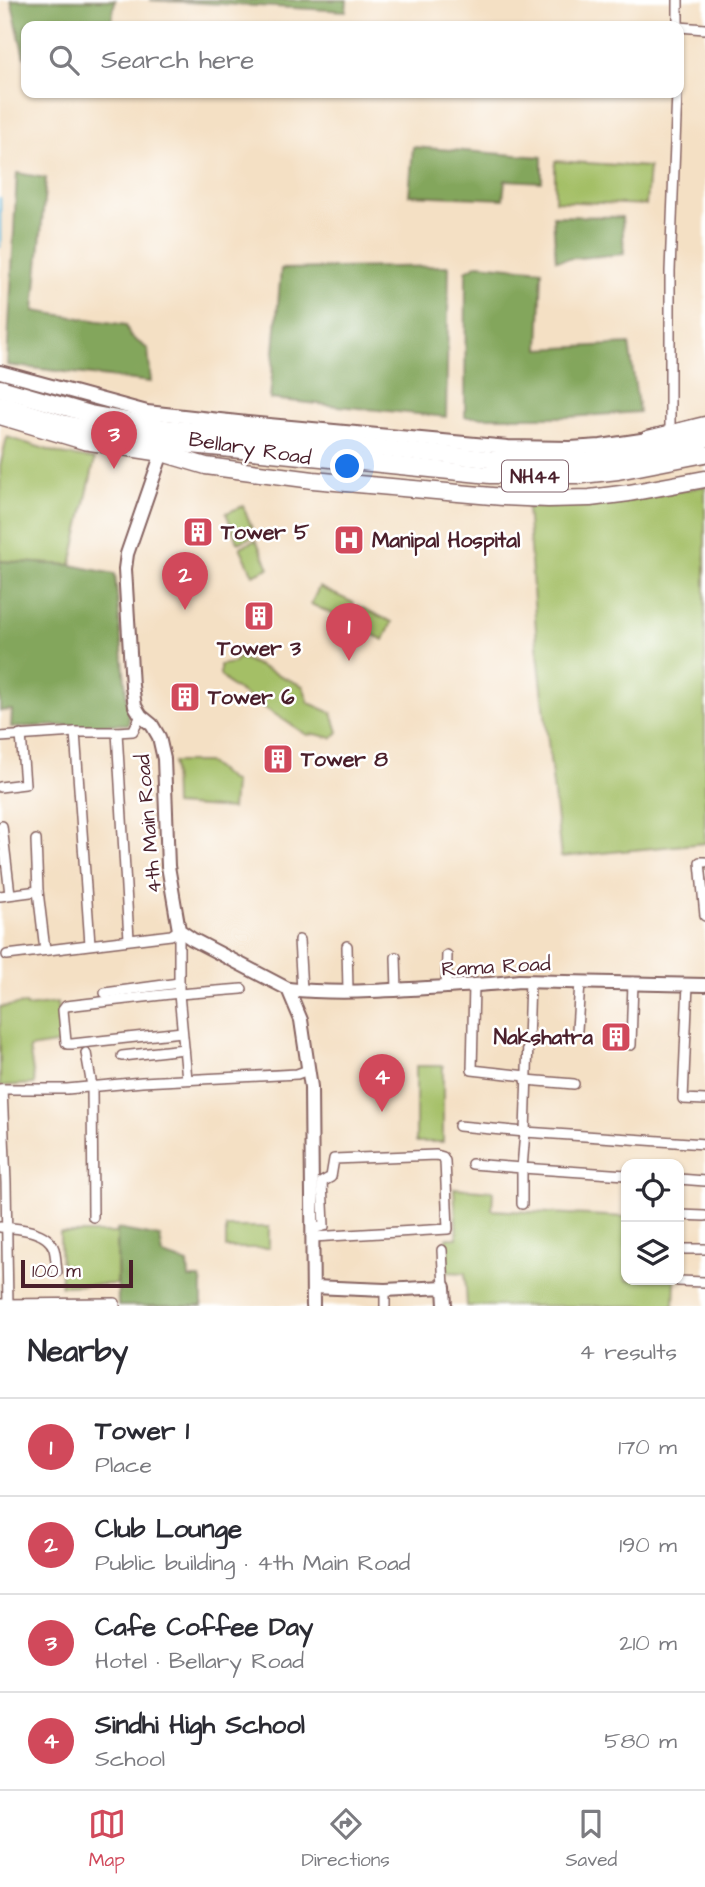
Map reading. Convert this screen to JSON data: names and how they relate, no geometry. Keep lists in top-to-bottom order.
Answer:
{
  "streets": {
    "highway": ["Bellary Road", "NH44"],
    "street": ["4th Main Road", "Rama Road"]
  },
  "crossings": [
    ["Bellary Road", "4th Main Road"]
  ],
  "places": {
    "building": [
      "Tower 5",
      "Tower 3",
      "Tower 6",
      "Tower 8",
      "Nakshatra"
    ],
    "hospital": ["Manipal Hospital"]
  },
  "scale_bar": "100 m",
  "page": {
    "search": "Search here",
    "pins": [
      "3",
      "2",
      "1",
      "4"
    ],
    "scale": "100 m",
    "heading": ["Nearby", "4 results"],
    "list": [
      {
        "mark": "1",
        "name": "Tower 1",
        "note": "Place",
        "value": "170 m"
      },
      {
        "mark": "2",
        "name": "Club Lounge",
        "note": "Public building · 4th Main Road",
        "value": "190 m"
      },
      {
        "mark": "3",
        "name": "Cafe Coffee Day",
        "note": "Hotel · Bellary Road",
        "value": "210 m"
      },
      {
        "mark": "4",
        "name": "Sindhi High School",
        "note": "School",
        "value": "580 m"
      }
    ],
    "nav": ["Map", "Directions", "Saved"]
  }
}
